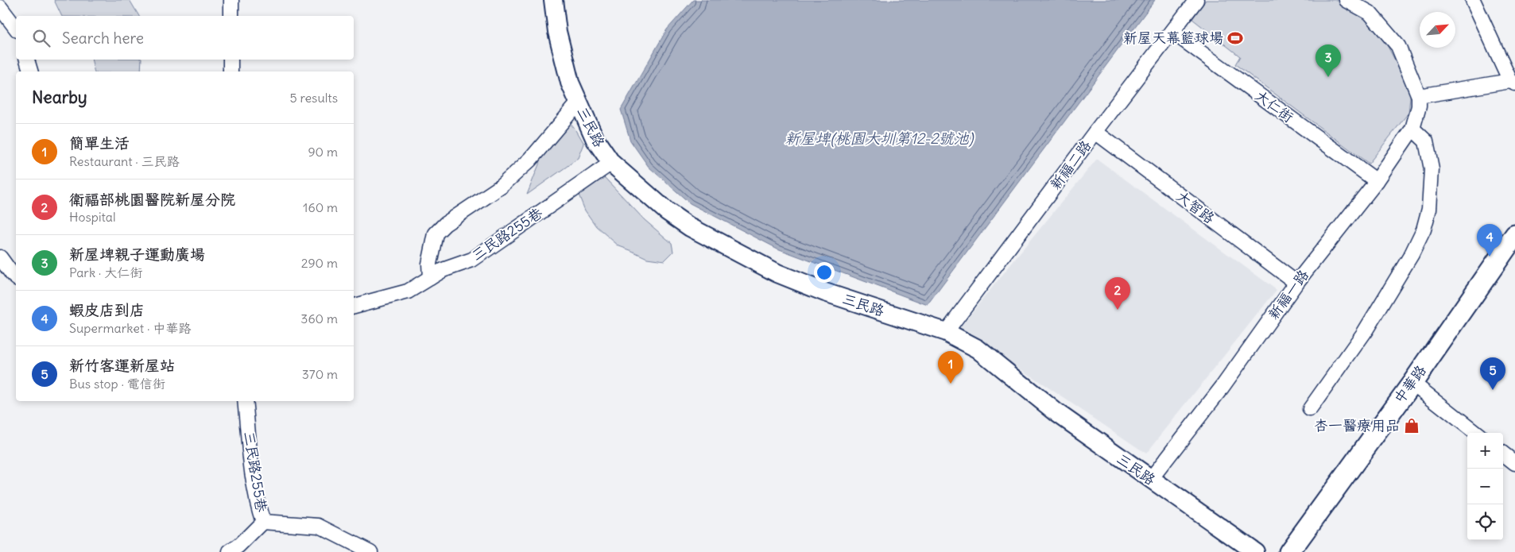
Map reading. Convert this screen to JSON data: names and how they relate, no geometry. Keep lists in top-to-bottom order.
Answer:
{
  "streets": {
    "main road": ["中華路"],
    "street": [
      "大仁街",
      "三民路",
      "新福二路",
      "大智路",
      "三民路255巷",
      "新福一路"
    ]
  },
  "crossings": [
    ["大仁街", "新福二路"],
    ["大仁街", "新福一路"],
    ["三民路", "新福二路"],
    ["三民路", "三民路255巷"],
    ["三民路", "新福一路"],
    ["新福二路", "大智路"],
    ["大智路", "新福一路"]
  ],
  "water": ["新屋埤(桃園大圳第12-2號池)"],
  "places": {
    "sports": ["新屋天幕籃球場"],
    "shop": ["杏一醫療用品"]
  },
  "north": "top right",
  "page": {
    "search": "Search here",
    "pins": [
      "3",
      "4",
      "2",
      "1",
      "5"
    ],
    "heading": ["Nearby", "5 results"],
    "list": [
      {
        "mark": "1",
        "name": "簡單生活",
        "note": "Restaurant · 三民路",
        "value": "90 m"
      },
      {
        "mark": "2",
        "name": "衛福部桃園醫院新屋分院",
        "note": "Hospital",
        "value": "160 m"
      },
      {
        "mark": "3",
        "name": "新屋埤親子運動廣場",
        "note": "Park · 大仁街",
        "value": "290 m"
      },
      {
        "mark": "4",
        "name": "蝦皮店到店",
        "note": "Supermarket · 中華路",
        "value": "360 m"
      },
      {
        "mark": "5",
        "name": "新竹客運新屋站",
        "note": "Bus stop · 電信街",
        "value": "370 m"
      }
    ],
    "map_buttons": ["+", "−"]
  }
}
